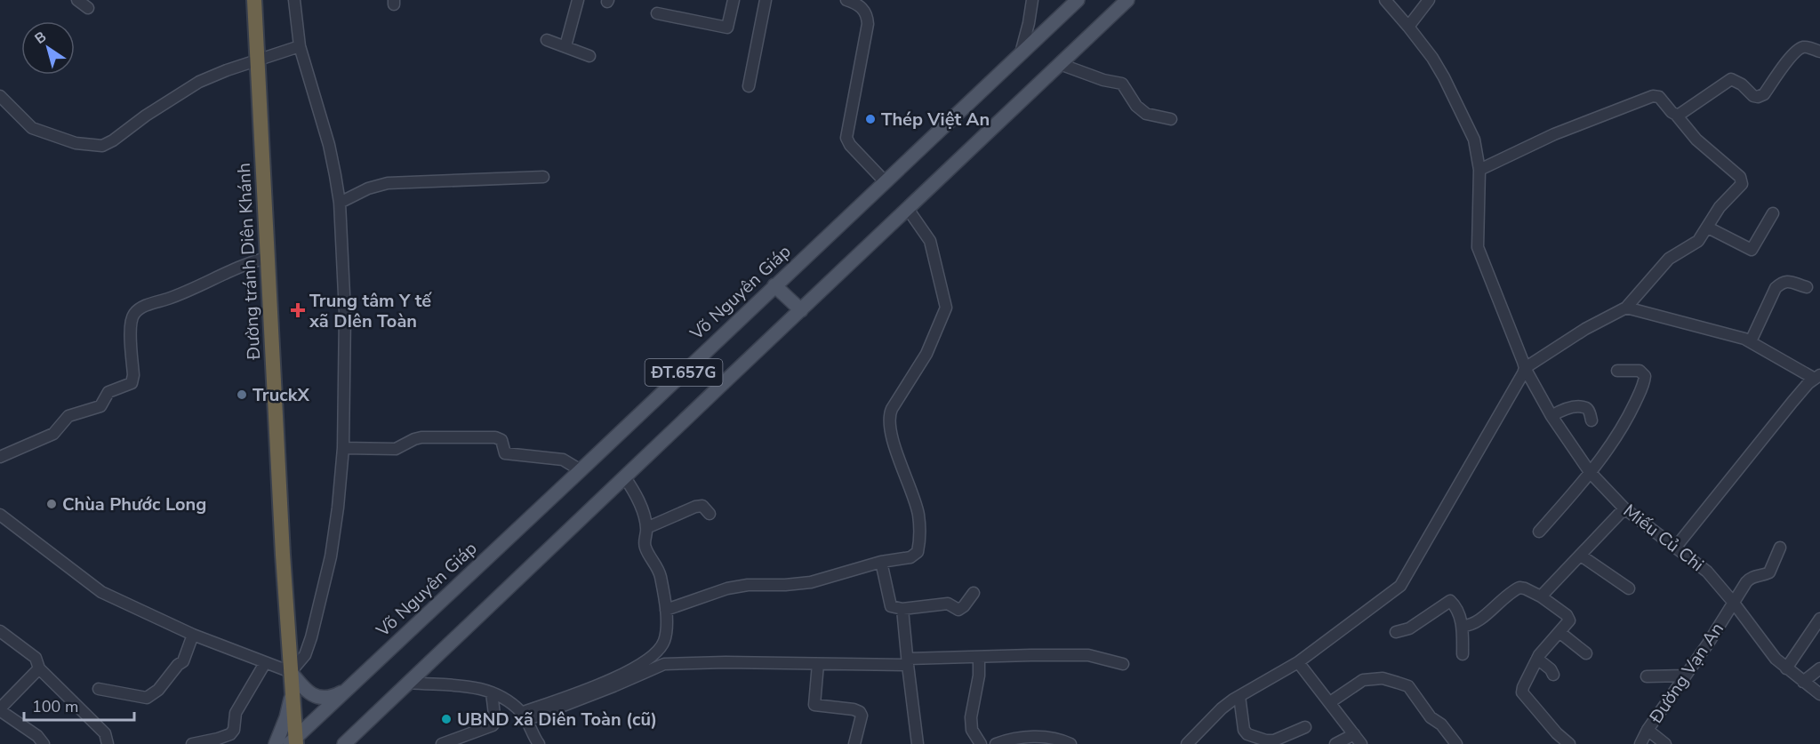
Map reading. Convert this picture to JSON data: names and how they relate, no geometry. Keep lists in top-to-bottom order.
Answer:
{
  "streets": {
    "highway": ["Đường tránh Diên Khánh"],
    "main road": ["Võ Nguyên Giáp", "ĐT.657G"],
    "street": ["Miếu Củ Chi", "Đường Vạn An"]
  },
  "crossings": [
    ["Đường tránh Diên Khánh", "Võ Nguyên Giáp"],
    ["Miếu Củ Chi", "Đường Vạn An"]
  ],
  "places": {
    "other": [
      "Thép Việt An",
      "TruckX",
      "Chùa Phước Long",
      "UBND xã Diên Toàn (cũ)"
    ],
    "health": ["Trung tâm Y tế xã DIên Toàn"]
  },
  "scale_bar": "100 m",
  "north": "top left"
}
